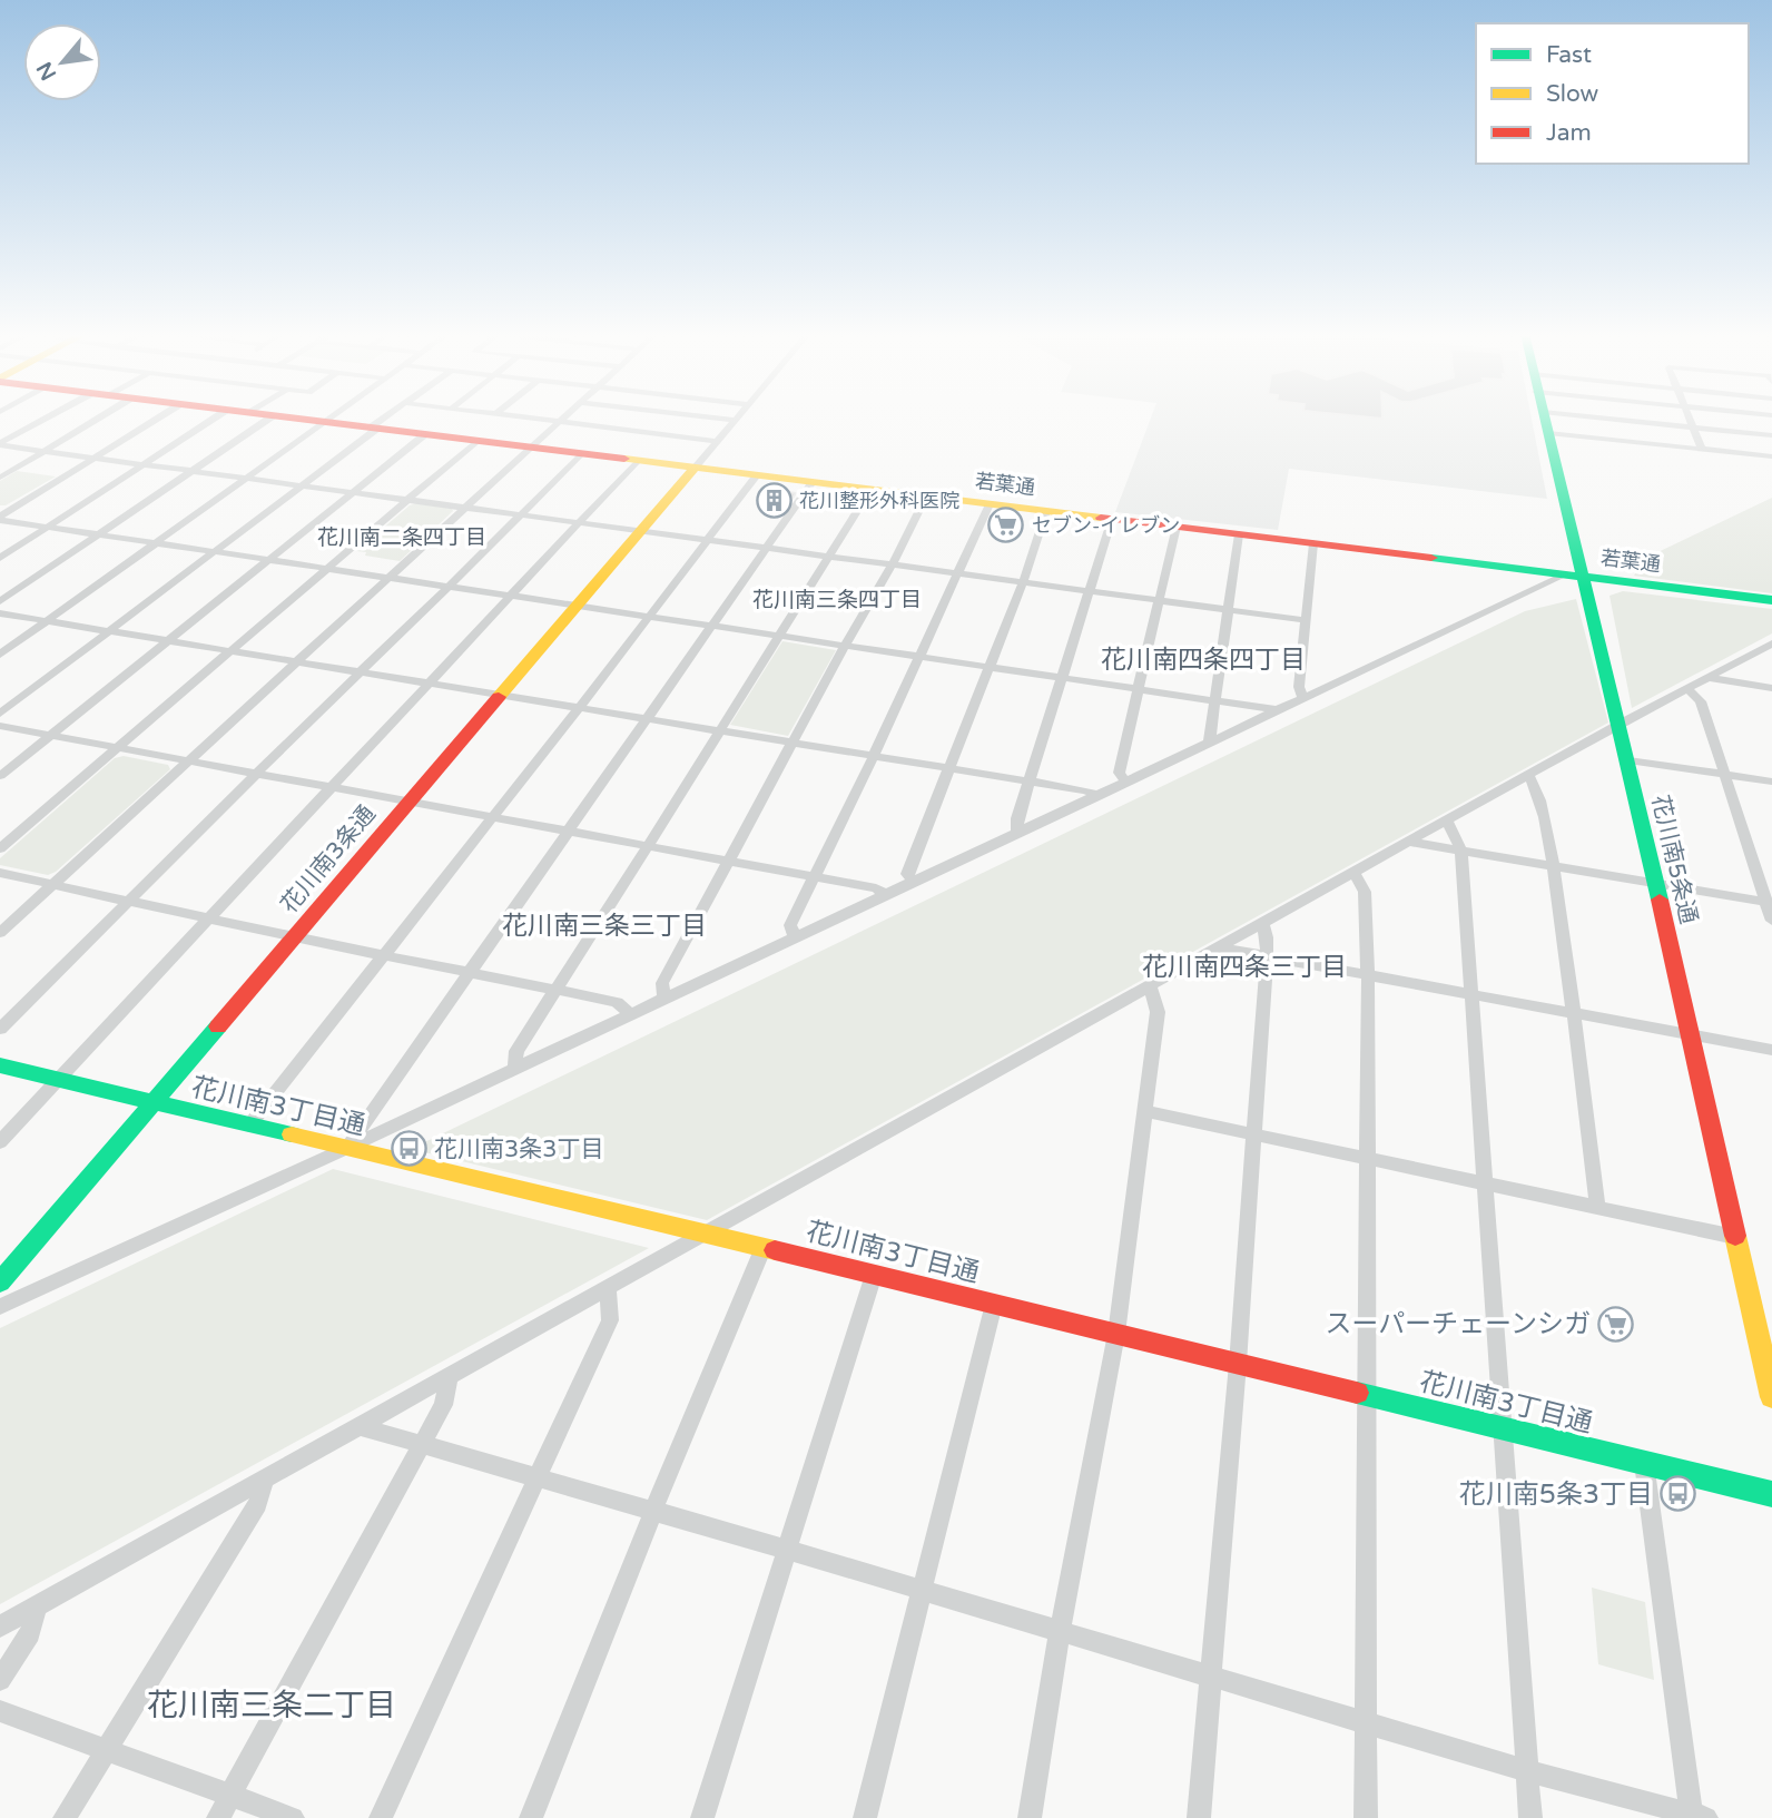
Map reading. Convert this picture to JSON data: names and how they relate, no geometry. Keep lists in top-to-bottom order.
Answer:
{
  "streets": {
    "street": [
      "若葉通",
      "花川南3条通",
      "花川南5条通",
      "花川南3丁目通"
    ]
  },
  "crossings": [
    ["若葉通", "花川南3条通"],
    ["若葉通", "花川南5条通"],
    ["花川南3条通", "花川南3丁目通"]
  ],
  "districts": [
    "花川南二条四丁目",
    "花川南三条四丁目",
    "花川南四条四丁目",
    "花川南三条三丁目",
    "花川南四条三丁目",
    "花川南三条二丁目"
  ],
  "places": {
    "building": ["花川整形外科医院"],
    "supermarket": ["セブン-イレブン", "スーパーチェーンシガ"],
    "bus stop": ["花川南3条3丁目", "花川南5条3丁目"]
  },
  "legend": ["Fast", "Slow", "Jam"],
  "north": "bottom left"
}
